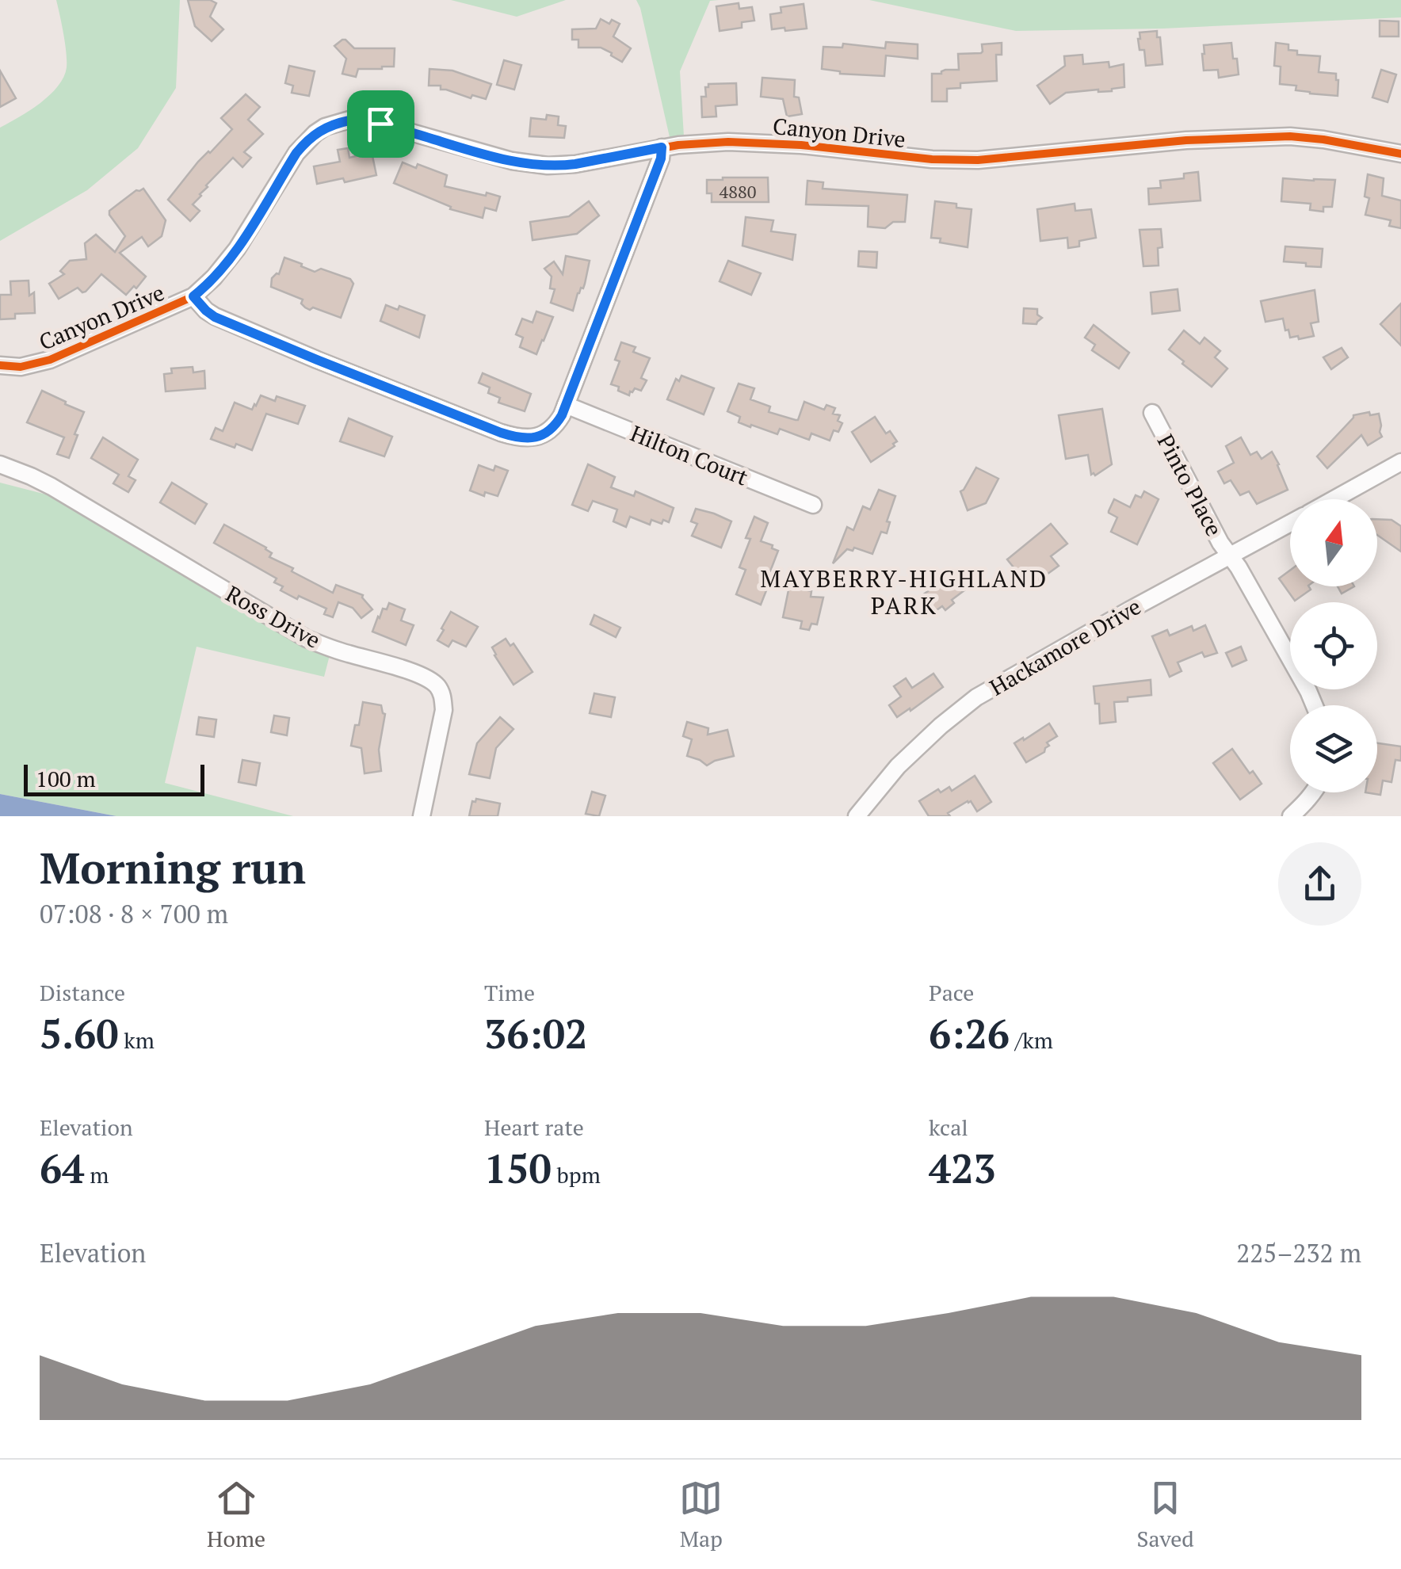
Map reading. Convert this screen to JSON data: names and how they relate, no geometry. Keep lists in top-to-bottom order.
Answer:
{
  "streets": {
    "street": [
      "Canyon Drive",
      "Hilton Court",
      "Pinto Place",
      "Ross Drive",
      "Hackamore Drive"
    ]
  },
  "crossings": [
    ["Pinto Place", "Hackamore Drive"]
  ],
  "districts": ["MAYBERRY-HIGHLAND PARK"],
  "house_numbers": ["4880"],
  "scale_bar": "100 m",
  "north": "top",
  "page": {
    "scale": "100 m",
    "heading": ["Morning run", "07:08 · 8 × 700 m"],
    "stats": [
      ["Distance", "5.60 km"],
      ["Time", "36:02"],
      ["Pace", "6:26 /km"],
      ["Elevation", "64 m"],
      ["Heart rate", "150 bpm"],
      ["kcal", "423"]
    ],
    "chart": ["Elevation", "225–232 m"],
    "tabs": ["Home", "Map", "Saved"]
  }
}
